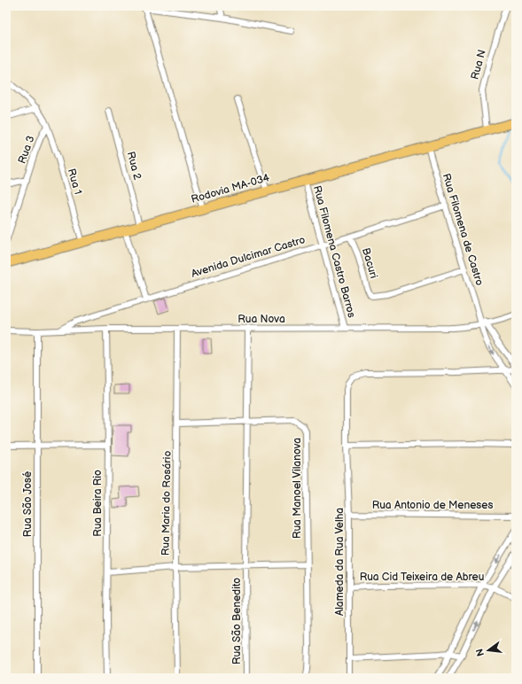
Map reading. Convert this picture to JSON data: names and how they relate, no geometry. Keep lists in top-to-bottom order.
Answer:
{
  "streets": {
    "main road": ["Rodovia MA-034"],
    "street": [
      "Rua N",
      "Rua 3",
      "Rua 2",
      "Rua 1",
      "Rua Filomena de Castro",
      "Rua Filomena Castro Barros",
      "Avenida Dulcimar Castro",
      "Bacuri",
      "Rua Nova",
      "Rua Manoel Vilanova",
      "Rua Beira Rio",
      "Rua Maria do Rosário",
      "Rua São José",
      "Rua Antonio de Meneses",
      "Alameda da Rua Velha",
      "Rua Cid Teixeira de Abreu",
      "Rua São Benedito"
    ]
  },
  "crossings": [
    ["Rua N", "Rodovia MA-034"],
    ["Rua 3", "Rua 1"],
    ["Rua 2", "Rodovia MA-034"],
    ["Rua 1", "Rodovia MA-034"],
    ["Rodovia MA-034", "Rua Filomena de Castro"],
    ["Rodovia MA-034", "Rua Filomena Castro Barros"],
    ["Rua Filomena de Castro", "Avenida Dulcimar Castro"],
    ["Rua Filomena de Castro", "Bacuri"],
    ["Rua Filomena Castro Barros", "Avenida Dulcimar Castro"],
    ["Rua Filomena Castro Barros", "Rua Nova"],
    ["Avenida Dulcimar Castro", "Bacuri"],
    ["Avenida Dulcimar Castro", "Rua Nova"],
    ["Rua Nova", "Rua Beira Rio"],
    ["Rua Nova", "Rua Maria do Rosário"],
    ["Rua Nova", "Rua São José"],
    ["Rua Nova", "Rua São Benedito"],
    ["Rua Manoel Vilanova", "Rua Maria do Rosário"],
    ["Rua Manoel Vilanova", "Rua São Benedito"],
    ["Rua Antonio de Meneses", "Alameda da Rua Velha"],
    ["Alameda da Rua Velha", "Rua Cid Teixeira de Abreu"]
  ],
  "north": "left"
}
